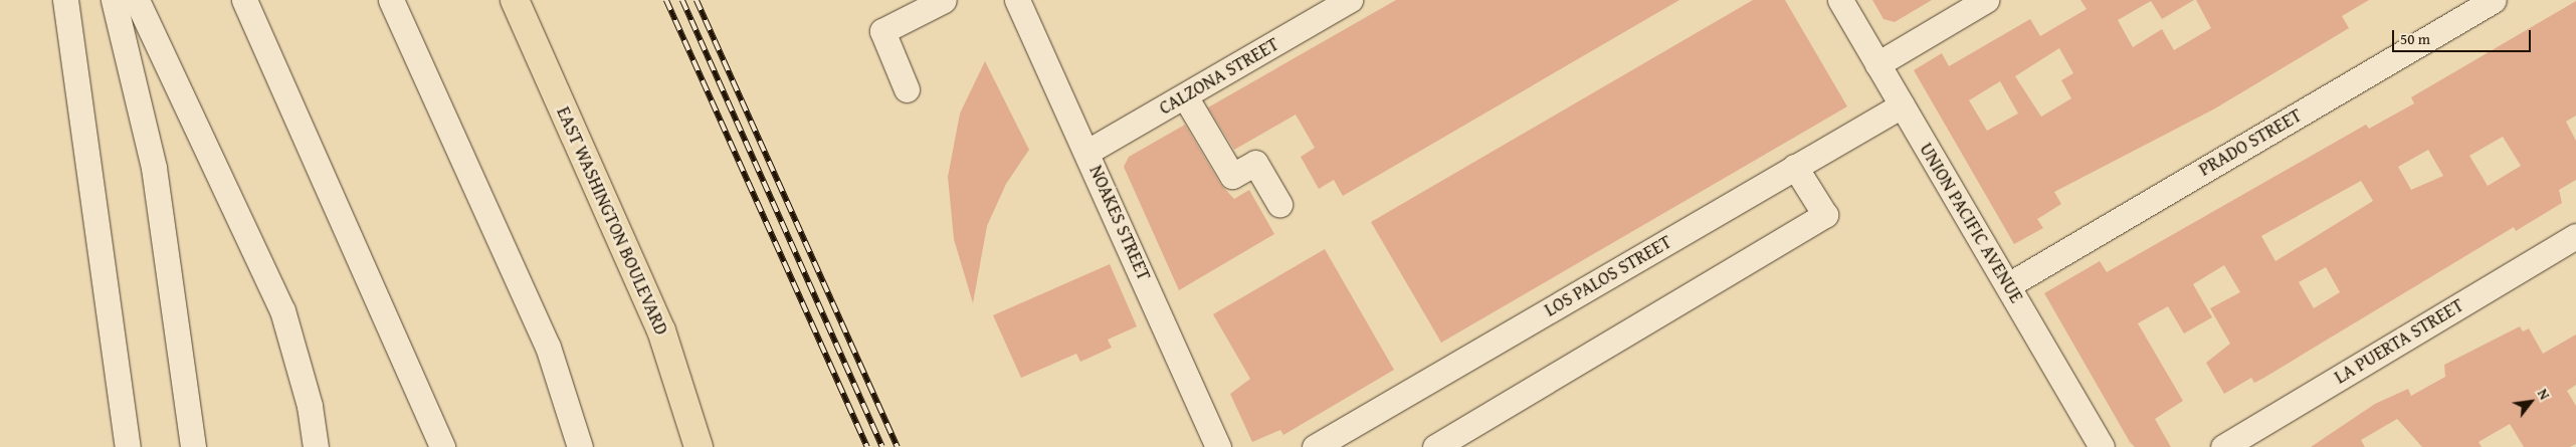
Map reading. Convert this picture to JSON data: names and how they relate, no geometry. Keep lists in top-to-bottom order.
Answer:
{
  "streets": {
    "main road": ["EAST WASHINGTON BOULEVARD"],
    "street": [
      "CALZONA STREET",
      "PRADO STREET",
      "NOAKES STREET",
      "UNION PACIFIC AVENUE",
      "LOS PALOS STREET",
      "LA PUERTA STREET"
    ]
  },
  "crossings": [
    ["CALZONA STREET", "NOAKES STREET"],
    ["PRADO STREET", "UNION PACIFIC AVENUE"],
    ["UNION PACIFIC AVENUE", "LOS PALOS STREET"]
  ],
  "scale_bar": "50 m",
  "north": "top right"
}
